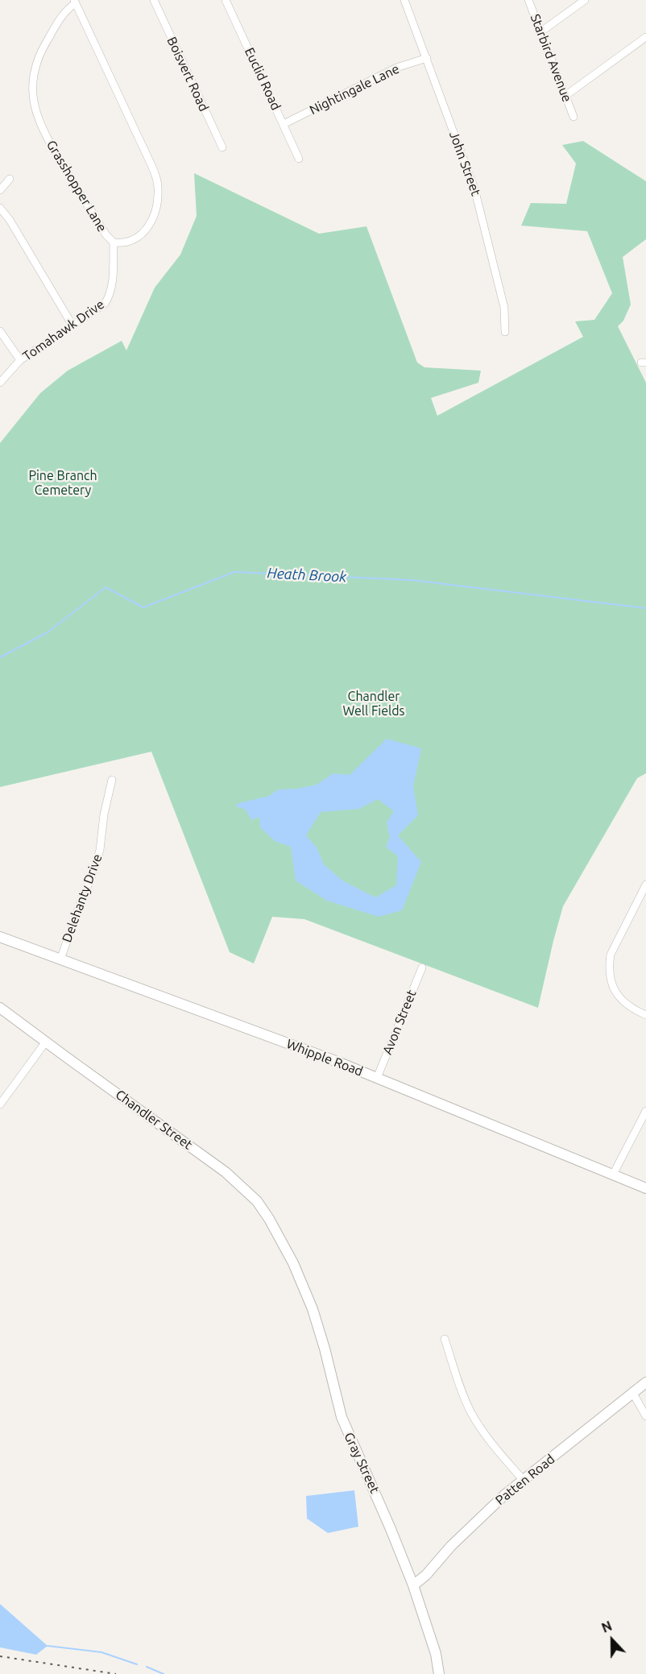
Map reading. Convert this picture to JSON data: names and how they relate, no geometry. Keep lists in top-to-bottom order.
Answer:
{
  "streets": {
    "street": [
      "Starbird Avenue",
      "Boisvert Road",
      "Euclid Road",
      "Nightingale Lane",
      "John Street",
      "Grasshopper Lane",
      "Tomahawk Drive",
      "Delehanty Drive",
      "Avon Street",
      "Whipple Road",
      "Chandler Street",
      "Gray Street",
      "Patten Road"
    ]
  },
  "crossings": [
    ["Euclid Road", "Nightingale Lane"],
    ["Nightingale Lane", "John Street"],
    ["Grasshopper Lane", "Tomahawk Drive"],
    ["Delehanty Drive", "Whipple Road"],
    ["Avon Street", "Whipple Road"],
    ["Chandler Street", "Gray Street"],
    ["Gray Street", "Patten Road"]
  ],
  "water": ["Heath Brook"],
  "parks": ["Pine Branch Cemetery", "Chandler Well Fields"],
  "north": "top"
}
